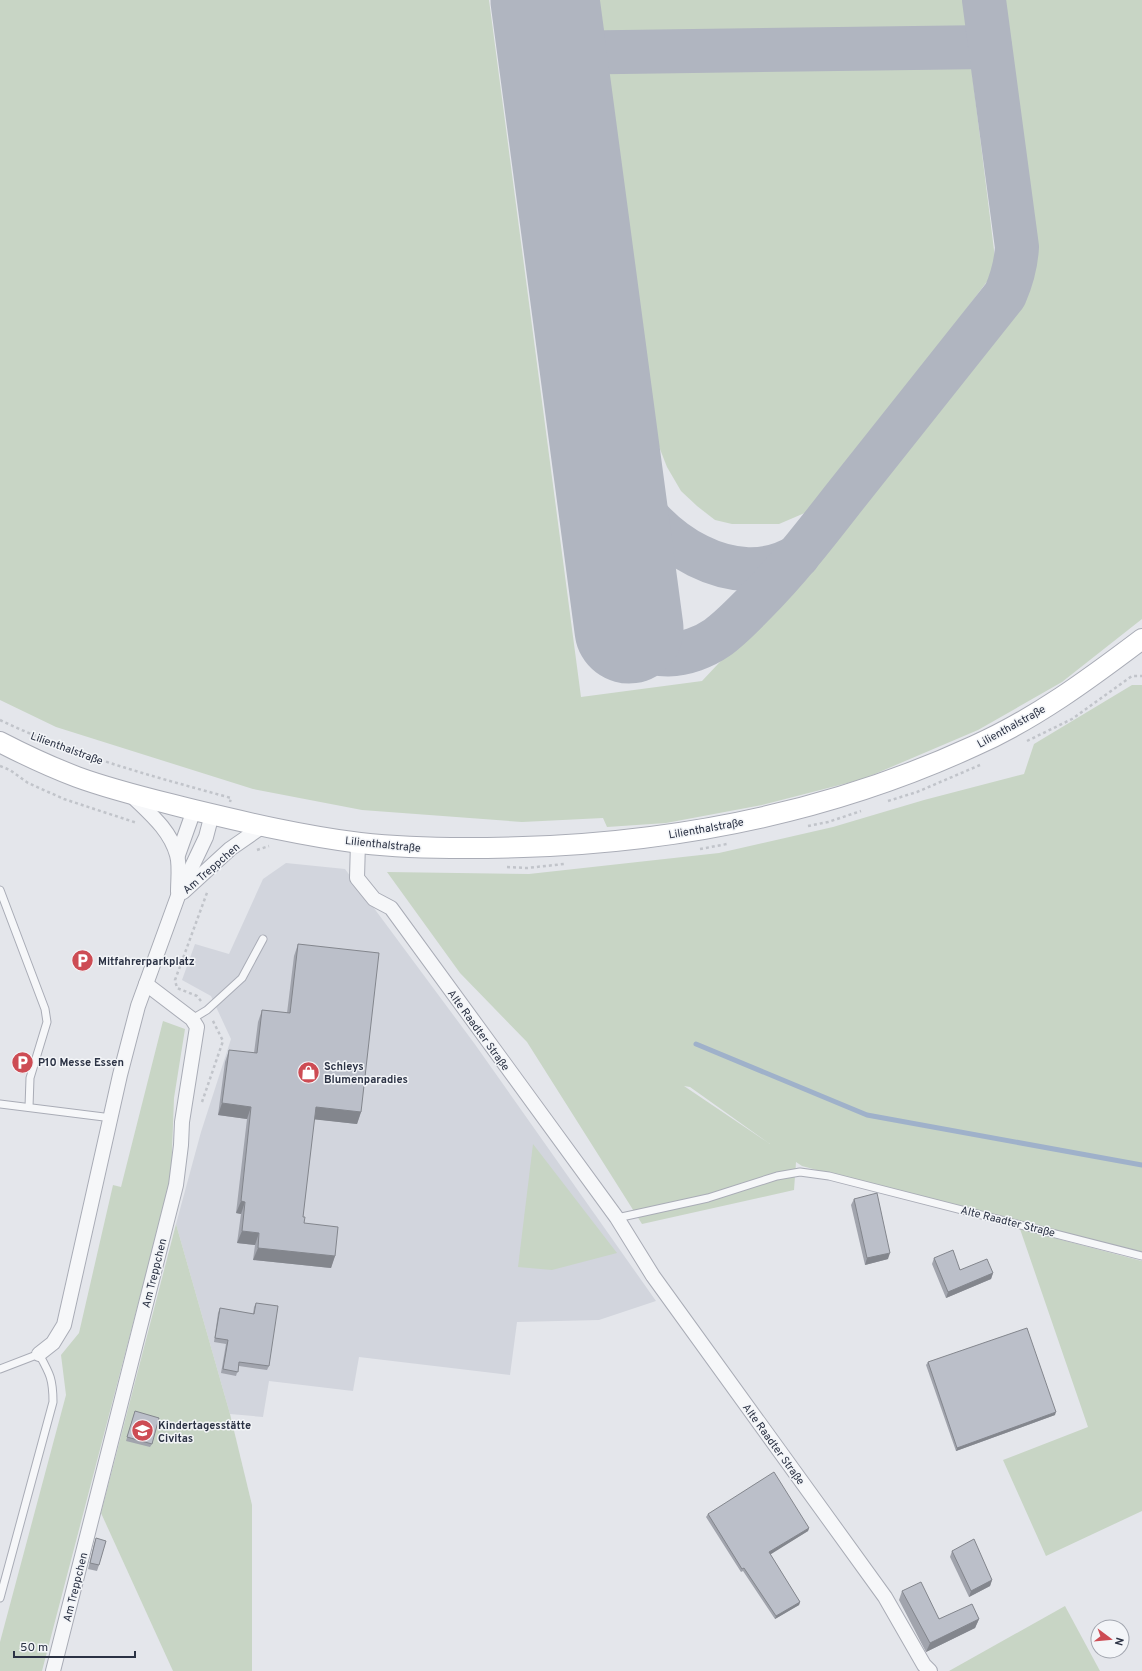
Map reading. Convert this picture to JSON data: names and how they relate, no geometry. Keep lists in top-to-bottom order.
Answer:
{
  "streets": {
    "main road": ["Lilienthalstraße"],
    "street": ["Am Treppchen", "Alte Raadter Straße"]
  },
  "crossings": [
    ["Lilienthalstraße", "Am Treppchen"],
    ["Lilienthalstraße", "Alte Raadter Straße"]
  ],
  "places": {
    "parking": ["Mitfahrerparkplatz", "P10 Messe Essen"],
    "shop": ["Schleys Blumenparadies"],
    "school or university": ["Kindertagesstätte Civitas"]
  },
  "scale_bar": "50 m",
  "north": "right"
}
